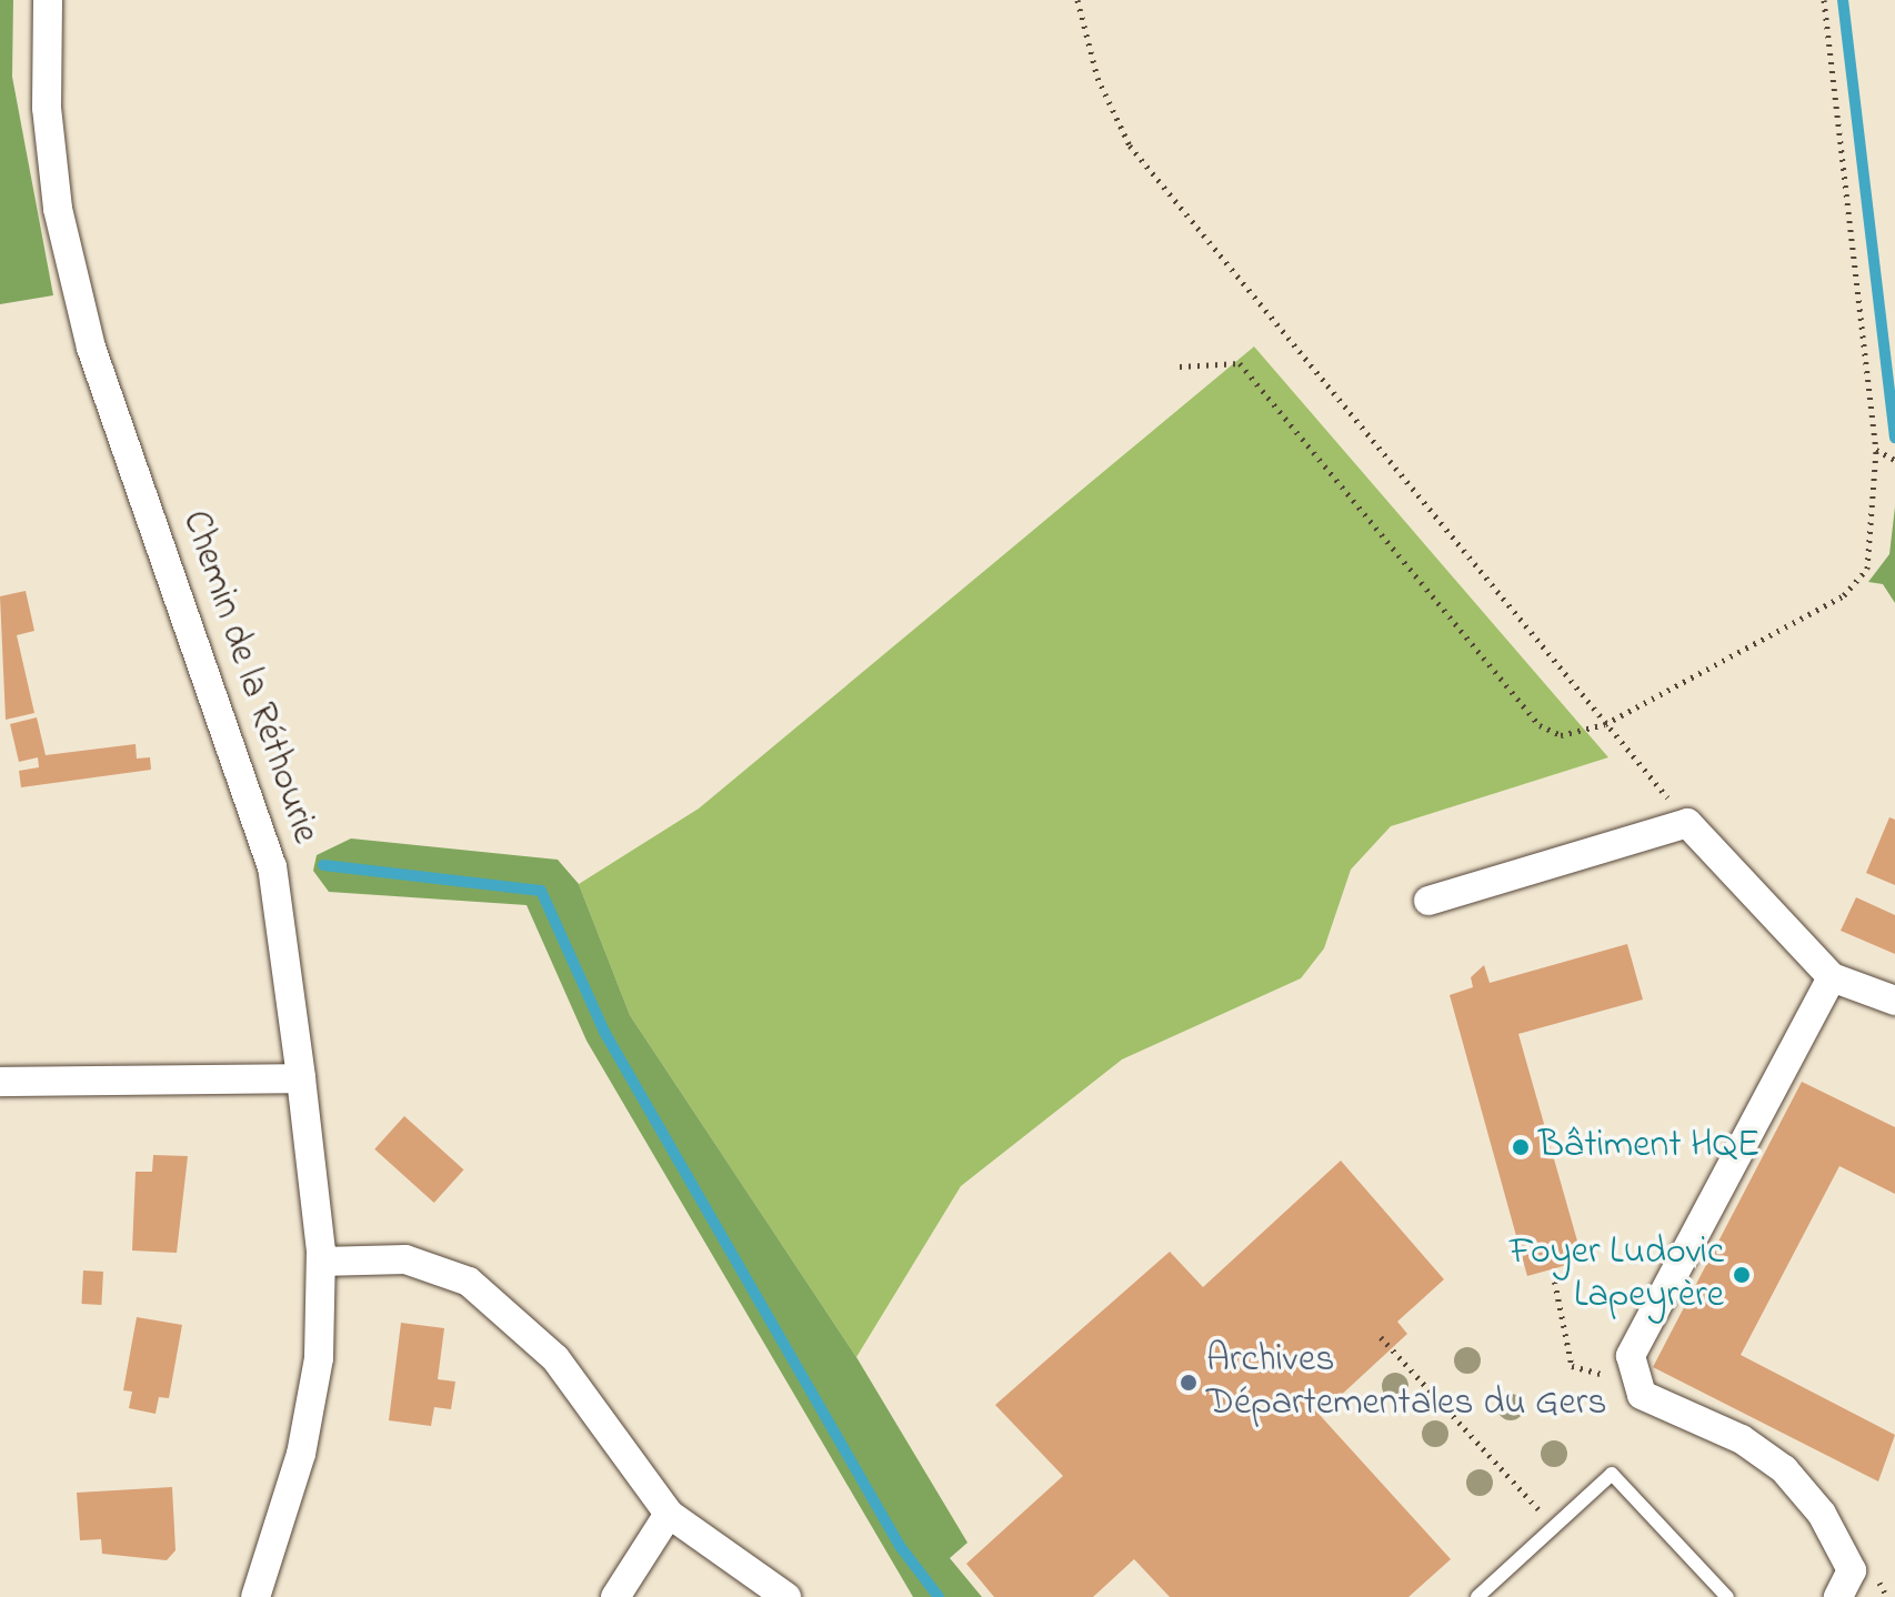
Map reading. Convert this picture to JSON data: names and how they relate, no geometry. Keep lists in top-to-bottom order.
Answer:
{
  "streets": {
    "street": ["Chemin de la Réthourie"]
  },
  "places": ["Bâtiment HQE", "Foyer Ludovic Lapeyrère", "Archives Départementales du Gers"]
}
